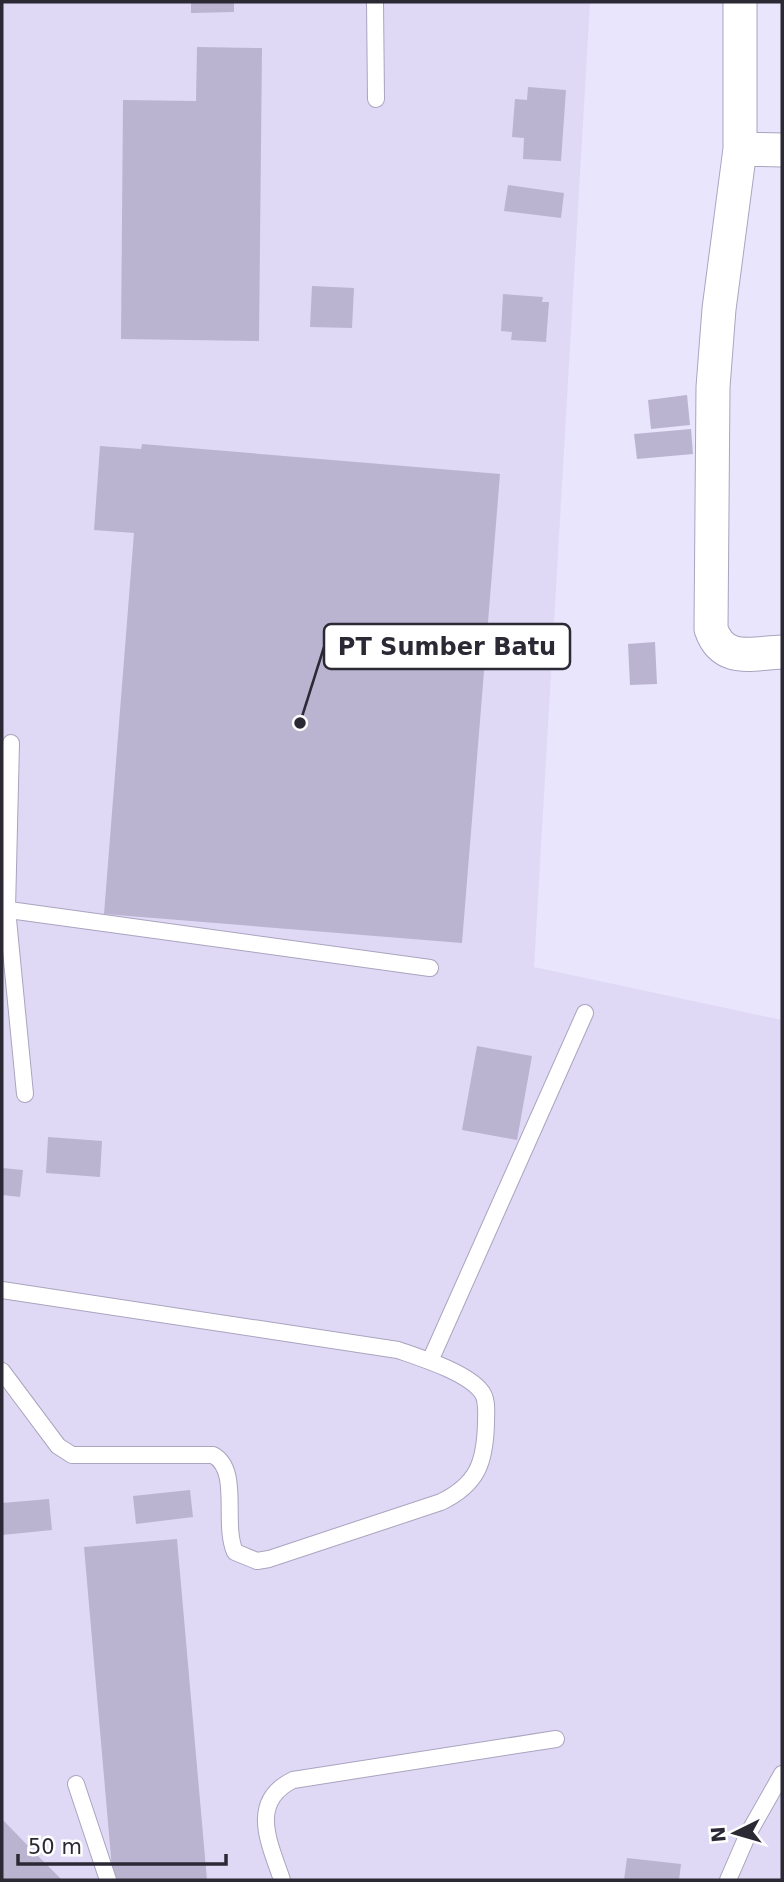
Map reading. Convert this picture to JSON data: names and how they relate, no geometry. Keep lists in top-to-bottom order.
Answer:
{
  "places": ["PT Sumber Batu"],
  "scale_bar": "50 m",
  "north": "left"
}
